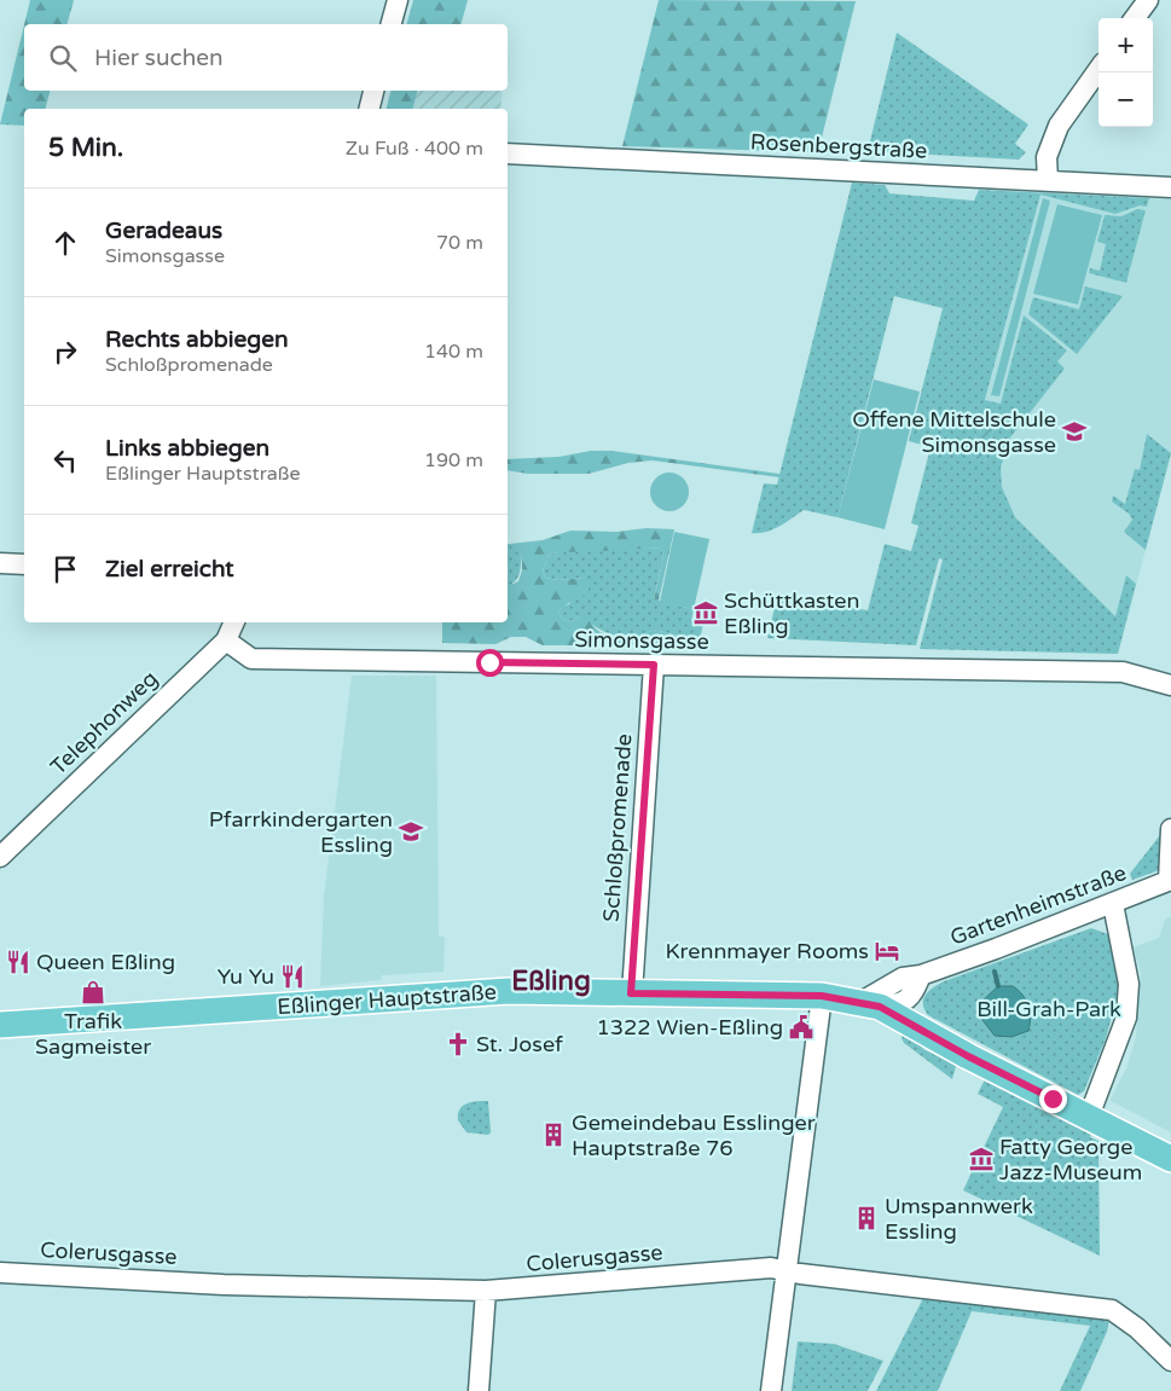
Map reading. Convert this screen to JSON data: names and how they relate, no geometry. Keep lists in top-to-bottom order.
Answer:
{
  "streets": {
    "main road": ["Eßlinger Hauptstraße"],
    "street": [
      "Rosenbergstraße",
      "Simonsgasse",
      "Telephonweg",
      "Schloßpromenade",
      "Gartenheimstraße",
      "Colerusgasse"
    ]
  },
  "crossings": [
    ["Simonsgasse", "Telephonweg"],
    ["Simonsgasse", "Schloßpromenade"],
    ["Schloßpromenade", "Eßlinger Hauptstraße"],
    ["Gartenheimstraße", "Eßlinger Hauptstraße"]
  ],
  "districts": ["Eßling"],
  "parks": ["Bill-Grah-Park"],
  "places": {
    "school or university": ["Offene Mittelschule Simonsgasse", "Pfarrkindergarten Essling"],
    "museum": ["Schüttkasten Eßling", "Fatty George Jazz-Museum"],
    "hotel": ["Krennmayer Rooms"],
    "restaurant": ["Queen Eßling", "Yu Yu"],
    "shop": ["Trafik Sagmeister"],
    "public building": ["1322 Wien-Eßling"],
    "church": ["St. Josef"],
    "building": ["Gemeindebau Esslinger Hauptstraße 76", "Umspannwerk Essling"]
  },
  "page": {
    "map_buttons": ["+", "−"],
    "search": "Hier suchen",
    "heading": ["5 Min.", "Zu Fuß · 400 m"],
    "list": [
      ["Geradeaus", "Simonsgasse", "70 m"],
      ["Rechts abbiegen", "Schloßpromenade", "140 m"],
      ["Links abbiegen", "Eßlinger Hauptstraße", "190 m"],
      "Ziel erreicht"
    ]
  }
}
